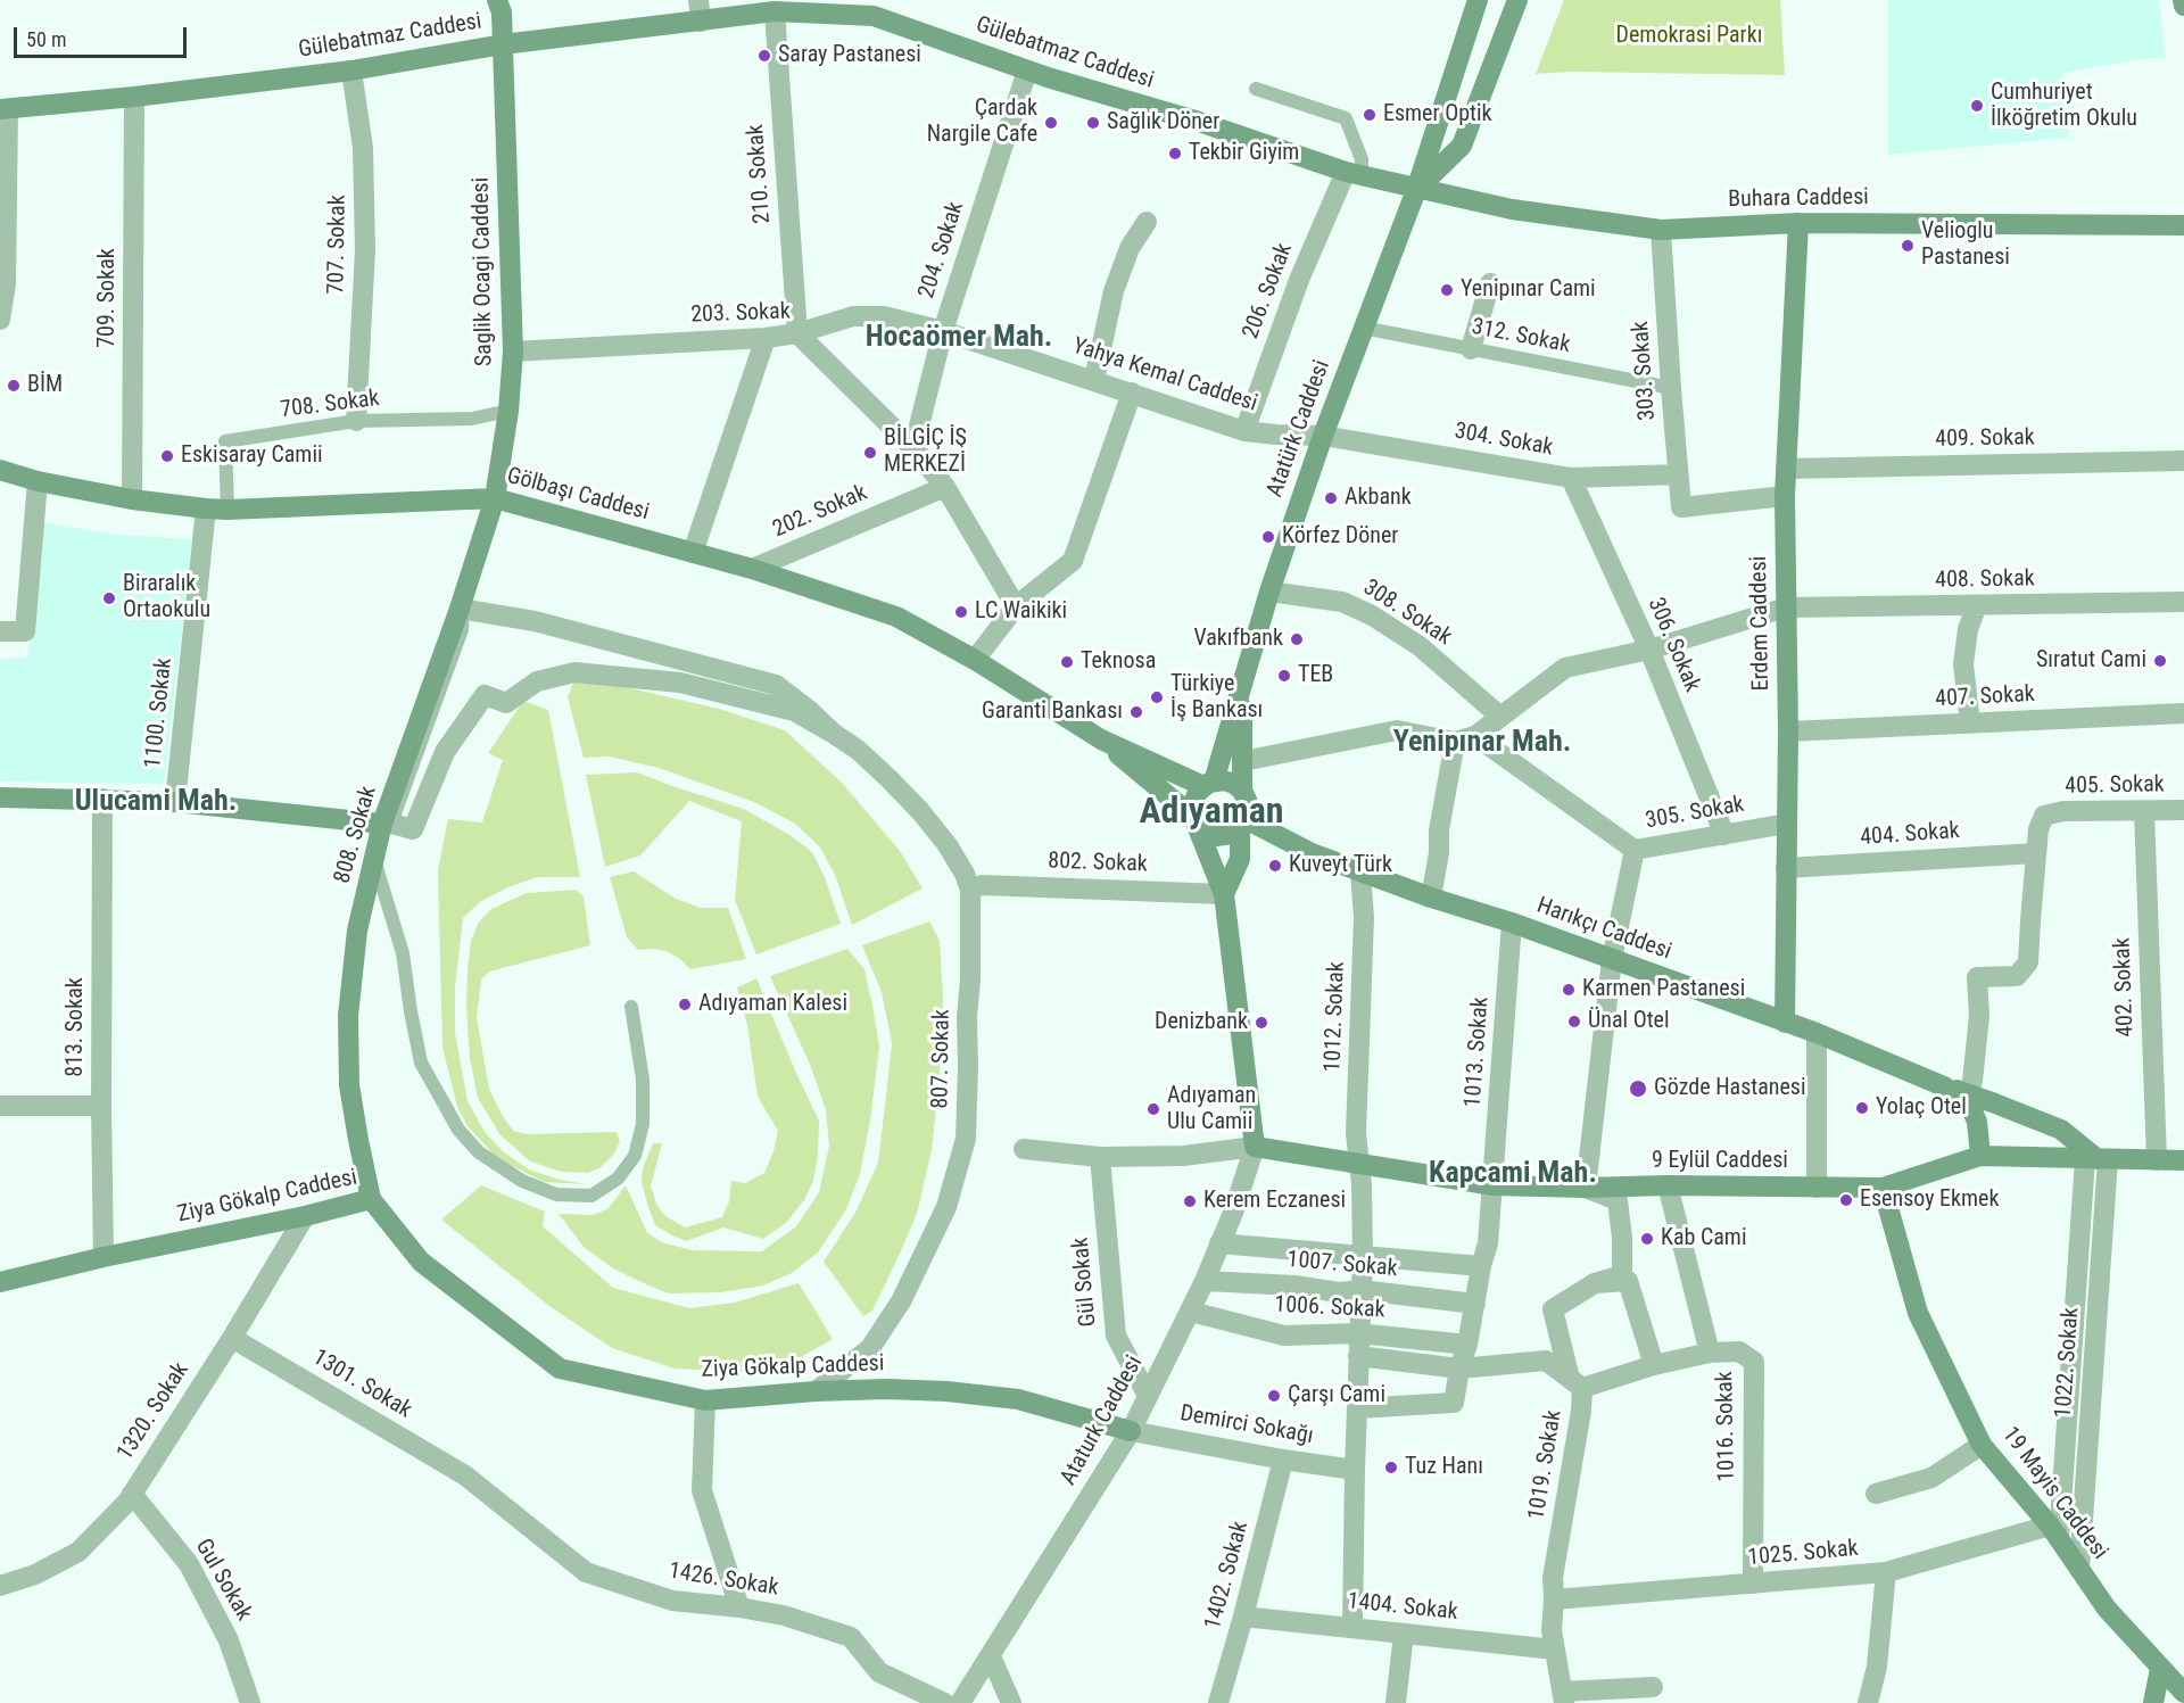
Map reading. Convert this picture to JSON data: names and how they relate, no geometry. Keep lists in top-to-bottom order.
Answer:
{
  "streets": {
    "main road": [
      "Gülebatmaz Caddesi",
      "Buhara Caddesi",
      "Saglik Ocagi Caddesi",
      "Atatürk Caddesi",
      "Gölbaşı Caddesi",
      "Erdem Caddesi",
      "808. Sokak",
      "Harıkçı Caddesi",
      "9 Eylül Caddesi",
      "Ziya Gökalp Caddesi",
      "19 Mayis Caddesi"
    ],
    "street": [
      "210. Sokak",
      "707. Sokak",
      "204. Sokak",
      "206. Sokak",
      "709. Sokak",
      "203. Sokak",
      "303. Sokak",
      "Yahya Kemal Caddesi",
      "409. Sokak",
      "304. Sokak",
      "202. Sokak",
      "408. Sokak",
      "308. Sokak",
      "306. Sokak",
      "407. Sokak",
      "1100. Sokak",
      "405. Sokak",
      "305. Sokak",
      "404. Sokak",
      "802. Sokak",
      "402. Sokak",
      "1012. Sokak",
      "813. Sokak",
      "1013. Sokak",
      "807. Sokak",
      "1007. Sokak",
      "Gül Sokak",
      "1006. Sokak",
      "1022. Sokak",
      "1301. Sokak",
      "1320. Sokak",
      "Ataturk Caddesi",
      "Demirci Sokağı",
      "1016. Sokak",
      "1019. Sokak",
      "1025. Sokak",
      "1402. Sokak",
      "Gul Sokak",
      "1426. Sokak",
      "1404. Sokak"
    ],
    "lane": ["312. Sokak", "708. Sokak"]
  },
  "crossings": [
    ["Gülebatmaz Caddesi", "210. Sokak"],
    ["Gülebatmaz Caddesi", "Buhara Caddesi"],
    ["Gülebatmaz Caddesi", "707. Sokak"],
    ["Gülebatmaz Caddesi", "204. Sokak"],
    ["Gülebatmaz Caddesi", "Saglik Ocagi Caddesi"],
    ["Gülebatmaz Caddesi", "206. Sokak"],
    ["Gülebatmaz Caddesi", "709. Sokak"],
    ["Gülebatmaz Caddesi", "Atatürk Caddesi"],
    ["210. Sokak", "203. Sokak"],
    ["210. Sokak", "Yahya Kemal Caddesi"],
    ["Buhara Caddesi", "303. Sokak"],
    ["Buhara Caddesi", "Atatürk Caddesi"],
    ["Buhara Caddesi", "Erdem Caddesi"],
    ["707. Sokak", "708. Sokak"],
    ["204. Sokak", "203. Sokak"],
    ["204. Sokak", "Yahya Kemal Caddesi"],
    ["Saglik Ocagi Caddesi", "203. Sokak"],
    ["Saglik Ocagi Caddesi", "708. Sokak"],
    ["Saglik Ocagi Caddesi", "Gölbaşı Caddesi"],
    ["Saglik Ocagi Caddesi", "808. Sokak"],
    ["206. Sokak", "Yahya Kemal Caddesi"],
    ["709. Sokak", "Gölbaşı Caddesi"],
    ["203. Sokak", "Yahya Kemal Caddesi"],
    ["203. Sokak", "202. Sokak"],
    ["312. Sokak", "303. Sokak"],
    ["312. Sokak", "Atatürk Caddesi"],
    ["303. Sokak", "304. Sokak"],
    ["303. Sokak", "Erdem Caddesi"],
    ["Yahya Kemal Caddesi", "Atatürk Caddesi"],
    ["Yahya Kemal Caddesi", "304. Sokak"],
    ["708. Sokak", "Gölbaşı Caddesi"],
    ["708. Sokak", "1100. Sokak"],
    ["Atatürk Caddesi", "304. Sokak"],
    ["Atatürk Caddesi", "Gölbaşı Caddesi"],
    ["Atatürk Caddesi", "308. Sokak"],
    ["Atatürk Caddesi", "Harıkçı Caddesi"],
    ["409. Sokak", "Erdem Caddesi"],
    ["304. Sokak", "306. Sokak"],
    ["Gölbaşı Caddesi", "202. Sokak"],
    ["Gölbaşı Caddesi", "1100. Sokak"],
    ["Gölbaşı Caddesi", "808. Sokak"],
    ["Gölbaşı Caddesi", "Harıkçı Caddesi"],
    ["408. Sokak", "308. Sokak"],
    ["408. Sokak", "Erdem Caddesi"],
    ["408. Sokak", "306. Sokak"],
    ["408. Sokak", "305. Sokak"],
    ["Erdem Caddesi", "407. Sokak"],
    ["Erdem Caddesi", "305. Sokak"],
    ["Erdem Caddesi", "404. Sokak"],
    ["Erdem Caddesi", "Harıkçı Caddesi"],
    ["306. Sokak", "305. Sokak"],
    ["405. Sokak", "404. Sokak"],
    ["405. Sokak", "402. Sokak"],
    ["808. Sokak", "Ziya Gökalp Caddesi"],
    ["802. Sokak", "807. Sokak"],
    ["Harıkçı Caddesi", "1012. Sokak"],
    ["Harıkçı Caddesi", "1013. Sokak"],
    ["Harıkçı Caddesi", "9 Eylül Caddesi"],
    ["Harıkçı Caddesi", "1022. Sokak"],
    ["402. Sokak", "9 Eylül Caddesi"],
    ["1012. Sokak", "1013. Sokak"],
    ["1012. Sokak", "9 Eylül Caddesi"],
    ["1012. Sokak", "1007. Sokak"],
    ["1012. Sokak", "1006. Sokak"],
    ["1012. Sokak", "Demirci Sokağı"],
    ["1012. Sokak", "1404. Sokak"],
    ["813. Sokak", "Ziya Gökalp Caddesi"],
    ["1013. Sokak", "9 Eylül Caddesi"],
    ["1013. Sokak", "1007. Sokak"],
    ["1013. Sokak", "1006. Sokak"],
    ["807. Sokak", "Ziya Gökalp Caddesi"],
    ["9 Eylül Caddesi", "1022. Sokak"],
    ["9 Eylül Caddesi", "Ataturk Caddesi"],
    ["9 Eylül Caddesi", "1016. Sokak"],
    ["9 Eylül Caddesi", "19 Mayis Caddesi"],
    ["Ziya Gökalp Caddesi", "1320. Sokak"],
    ["Ziya Gökalp Caddesi", "Ataturk Caddesi"],
    ["Ziya Gökalp Caddesi", "Demirci Sokağı"],
    ["1007. Sokak", "Ataturk Caddesi"],
    ["Gül Sokak", "Ataturk Caddesi"],
    ["1006. Sokak", "Ataturk Caddesi"],
    ["1022. Sokak", "19 Mayis Caddesi"],
    ["1022. Sokak", "1025. Sokak"],
    ["1301. Sokak", "1320. Sokak"],
    ["1301. Sokak", "1426. Sokak"],
    ["1320. Sokak", "Gul Sokak"],
    ["Ataturk Caddesi", "Demirci Sokağı"],
    ["Demirci Sokağı", "1402. Sokak"],
    ["1016. Sokak", "1025. Sokak"],
    ["1019. Sokak", "1025. Sokak"],
    ["1019. Sokak", "1404. Sokak"],
    ["19 Mayis Caddesi", "1025. Sokak"],
    ["1402. Sokak", "1404. Sokak"]
  ],
  "districts": [
    "Hocaömer Mah.",
    "Yenipınar Mah.",
    "Ulucami Mah.",
    "Adıyaman",
    "Kapcami Mah."
  ],
  "parks": ["Demokrasi Parkı"],
  "places": [
    "Saray Pastanesi",
    "Cumhuriyet İlköğretim Okulu",
    "Esmer Optik",
    "Çardak Nargile Cafe",
    "Sağlık Döner",
    "Tekbir Giyim",
    "Velioglu Pastanesi",
    "Yenipınar Cami",
    "BİM",
    "BİLGİÇ İŞ MERKEZİ",
    "Eskisaray Camii",
    "Akbank",
    "Körfez Döner",
    "Biraralık Ortaokulu",
    "LC Waikiki",
    "Vakıfbank",
    "Sıratut Cami",
    "Teknosa",
    "TEB",
    "Türkiye İş Bankası",
    "Garanti Bankası",
    "Kuveyt Türk",
    "Karmen Pastanesi",
    "Adıyaman Kalesi",
    "Ünal Otel",
    "Denizbank",
    "Gözde Hastanesi",
    "Yolaç Otel",
    "Adıyaman Ulu Camii",
    "Esensoy Ekmek",
    "Kerem Eczanesi",
    "Kab Cami",
    "Çarşı Cami",
    "Tuz Hanı"
  ],
  "scale_bar": "50 m"
}
